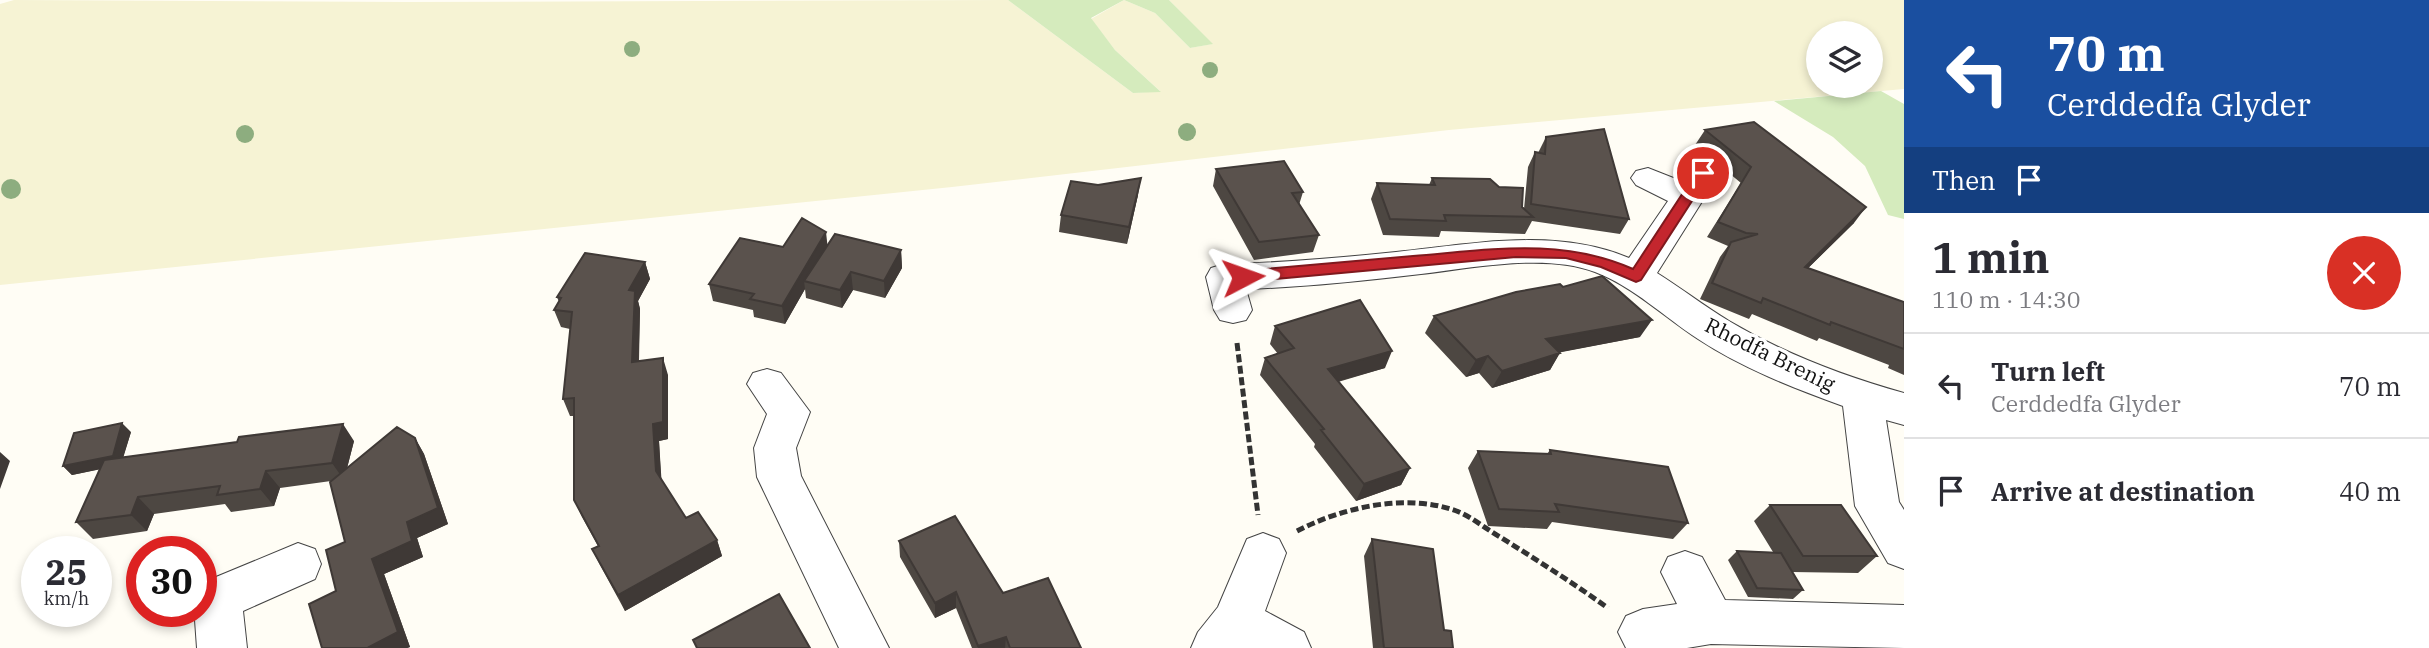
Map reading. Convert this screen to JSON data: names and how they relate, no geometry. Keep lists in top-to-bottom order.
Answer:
{
  "streets": {
    "street": ["Rhodfa Brenig"]
  },
  "page": {
    "turn": ["70 m", "Cerddedfa Glyder"],
    "then": "Then",
    "heading": ["1 min", "110 m · 14:30"],
    "list": [
      {
        "name": "Turn left",
        "note": "Cerddedfa Glyder",
        "value": "70 m"
      },
      {
        "name": "Arrive at destination",
        "value": "40 m"
      }
    ],
    "speed": "25 km/h",
    "limit": "30"
  }
}
